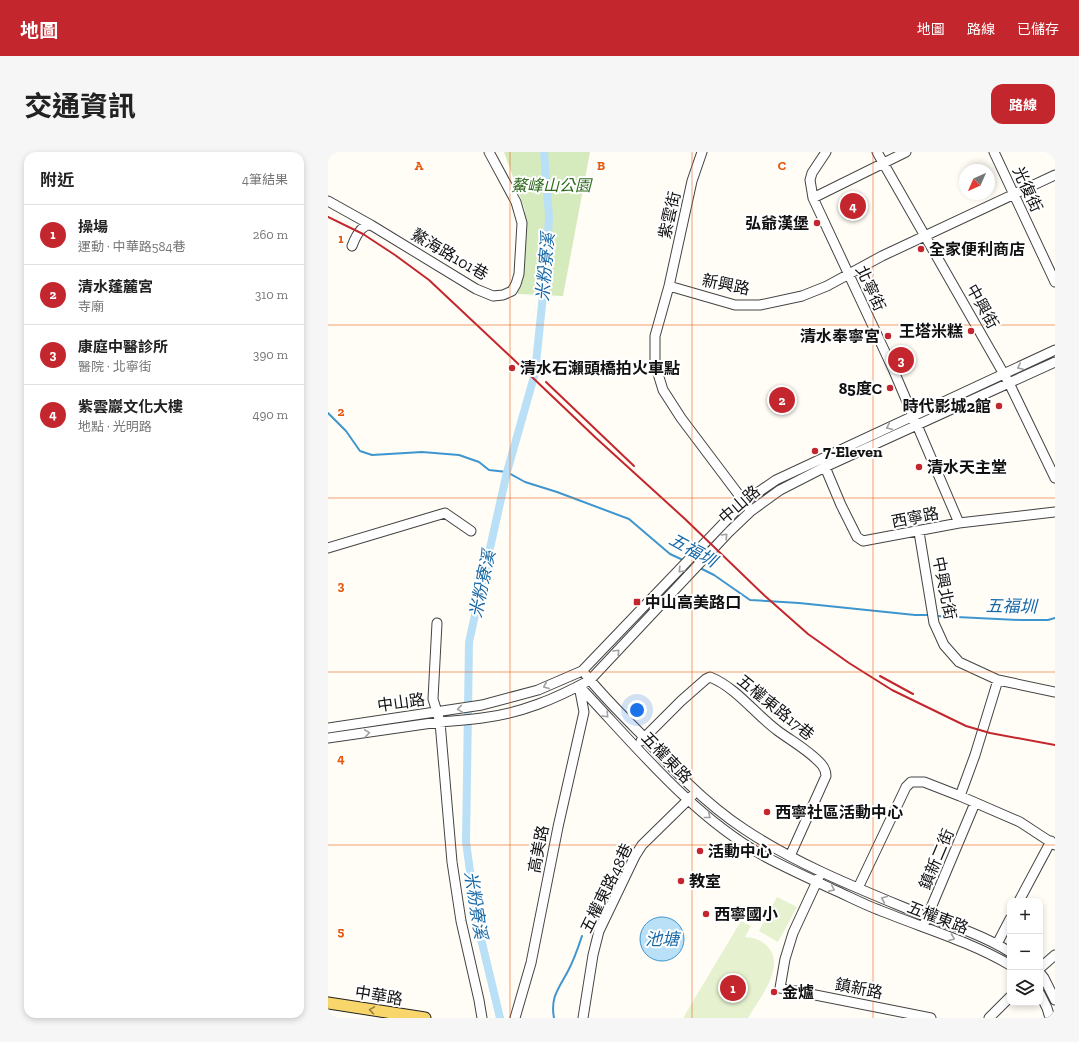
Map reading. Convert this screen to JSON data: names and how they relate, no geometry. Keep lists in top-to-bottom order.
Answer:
{
  "streets": {
    "main road": ["中華路"],
    "street": [
      "光復街",
      "紫雲街",
      "鰲海路101巷",
      "新興路",
      "北寧街",
      "中興街",
      "中山路",
      "西寧路",
      "中興北街",
      "五權東路17巷",
      "五權東路",
      "高美路",
      "鎮新二街",
      "五權東路48巷",
      "鎮新路"
    ]
  },
  "crossings": [
    ["光復街", "新興路"],
    ["紫雲街", "新興路"],
    ["新興路", "北寧街"],
    ["新興路", "中興街"],
    ["北寧街", "中山路"],
    ["北寧街", "西寧路"],
    ["中興街", "中山路"],
    ["中山路", "西寧路"],
    ["中山路", "五權東路"],
    ["中山路", "高美路"],
    ["西寧路", "中興北街"],
    ["五權東路17巷", "五權東路"],
    ["五權東路", "高美路"],
    ["五權東路", "鎮新二街"],
    ["五權東路", "五權東路48巷"],
    ["五權東路", "鎮新路"]
  ],
  "one_way": ["中華路"],
  "water": ["米粉寮溪", "五福圳", "池塘"],
  "parks": ["鰲峰山公園"],
  "places": {
    "other": [
      "弘爺漢堡",
      "全家便利商店",
      "王塔米糕",
      "清水奉寧宮",
      "清水石瀨頭橋拍火車點",
      "85度C",
      "時代影城2館",
      "7-Eleven",
      "清水天主堂",
      "西寧社區活動中心",
      "活動中心",
      "教室",
      "西寧國小",
      "金爐"
    ],
    "transit": ["中山高美路口"]
  },
  "north": "bottom left",
  "page": {
    "header": "地圖",
    "nav": ["地圖", "路線", "已儲存"],
    "title": "交通資訊",
    "buttons": "路線",
    "heading": ["附近", "4筆結果"],
    "pins": [
      "4",
      "3",
      "2",
      "1"
    ],
    "list": [
      {
        "mark": "1",
        "name": "操場",
        "note": "運動 · 中華路584巷",
        "value": "260 m"
      },
      {
        "mark": "2",
        "name": "清水蓬麓宮",
        "note": "寺廟",
        "value": "310 m"
      },
      {
        "mark": "3",
        "name": "康庭中醫診所",
        "note": "醫院 · 北寧街",
        "value": "390 m"
      },
      {
        "mark": "4",
        "name": "紫雲巖文化大樓",
        "note": "地點 · 光明路",
        "value": "490 m"
      }
    ],
    "map_buttons": ["+", "−"]
  },
  "grid": {
    "columns": ["A", "B", "C"],
    "rows": [
      "1",
      "2",
      "3",
      "4",
      "5"
    ]
  }
}
